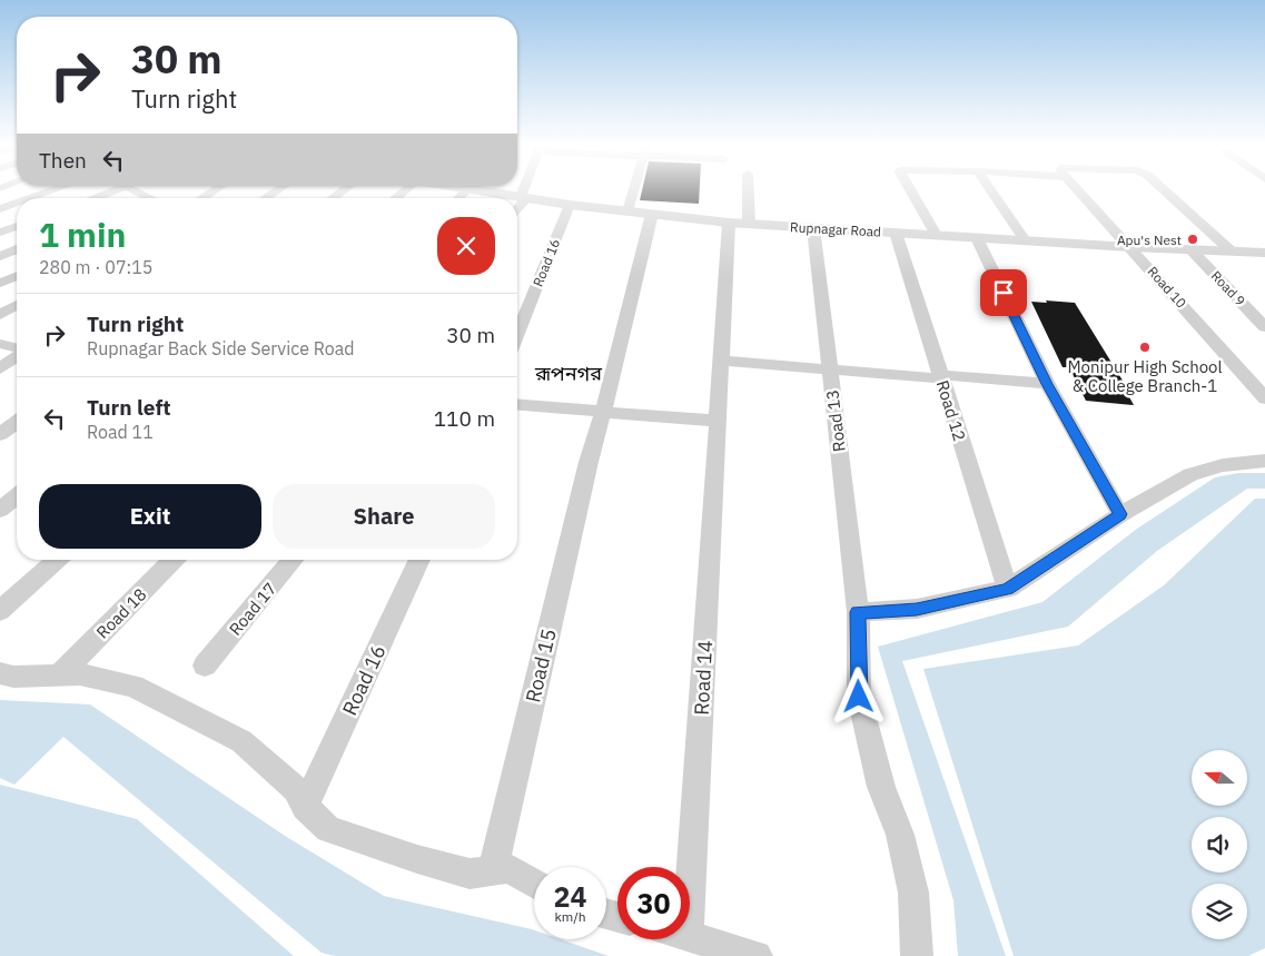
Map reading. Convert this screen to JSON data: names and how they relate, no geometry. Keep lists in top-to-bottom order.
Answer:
{
  "streets": {
    "street": [
      "Rupnagar Road",
      "Road 16",
      "Road 10",
      "Road 9",
      "Road 12",
      "Road 13",
      "Road 17",
      "Road 18",
      "Road 15",
      "Road 14"
    ]
  },
  "crossings": [
    ["Rupnagar Road", "Road 16"],
    ["Rupnagar Road", "Road 10"],
    ["Rupnagar Road", "Road 9"],
    ["Rupnagar Road", "Road 12"],
    ["Rupnagar Road", "Road 13"]
  ],
  "districts": ["রূপনগর"],
  "places": ["Apu's Nest", "Monipur High School & College Branch-1"],
  "north": "left",
  "page": {
    "turn": ["30 m", "Turn right"],
    "then": "Then",
    "heading": ["1 min", "280 m · 07:15"],
    "list": [
      {
        "name": "Turn right",
        "note": "Rupnagar Back Side Service Road",
        "value": "30 m"
      },
      {
        "name": "Turn left",
        "note": "Road 11",
        "value": "110 m"
      }
    ],
    "buttons": ["Exit", "Share"],
    "speed": "24 km/h",
    "limit": "30"
  }
}
